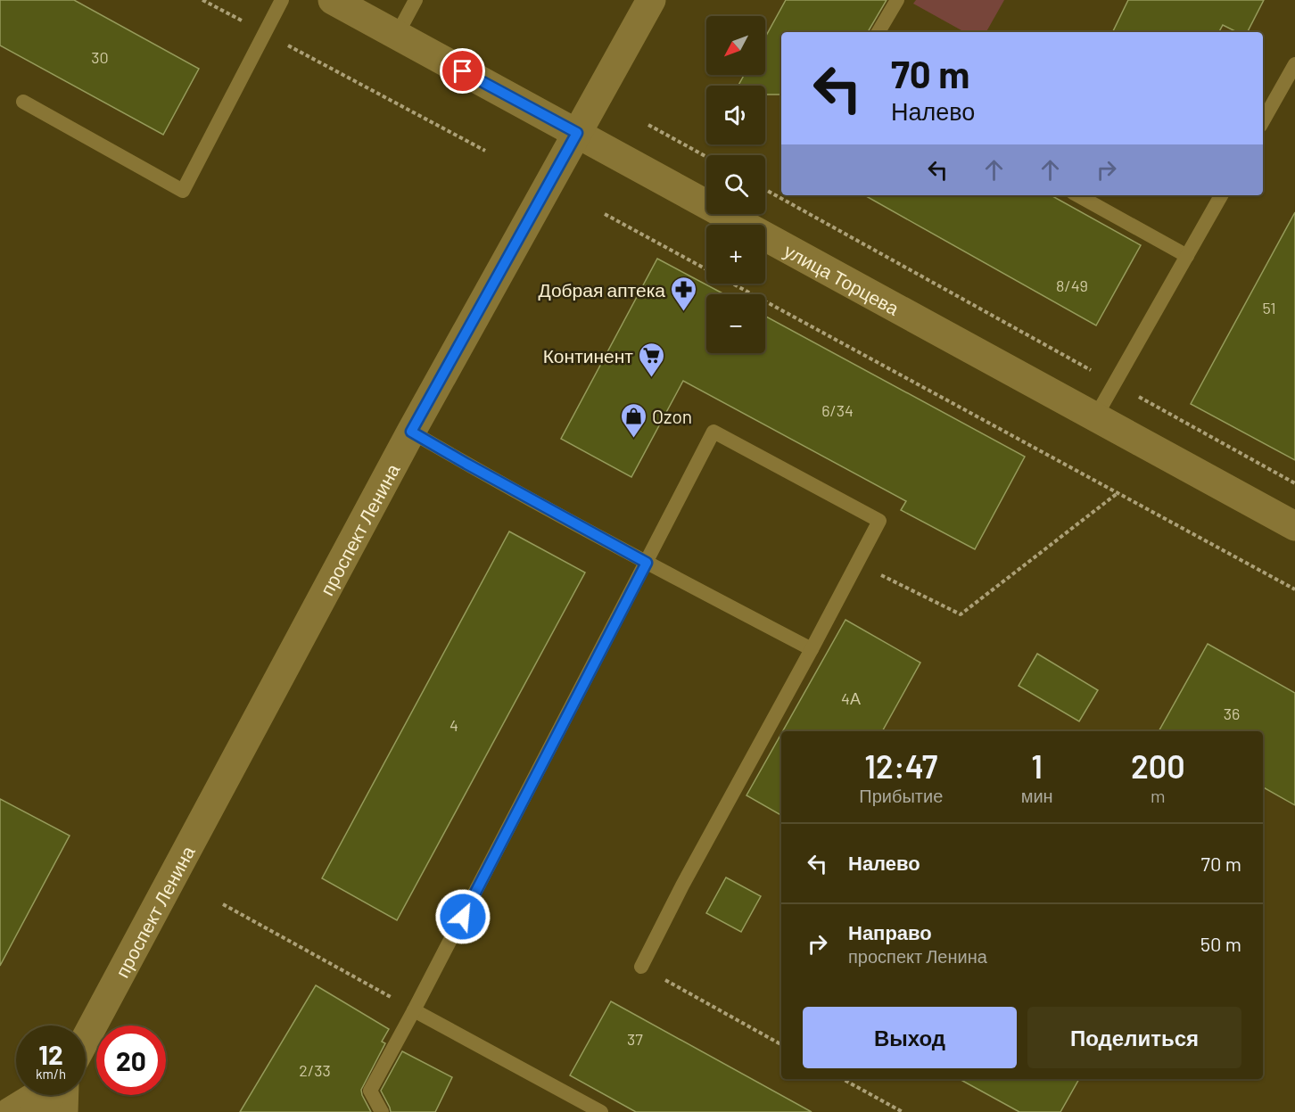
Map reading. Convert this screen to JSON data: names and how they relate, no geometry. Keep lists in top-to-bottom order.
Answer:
{
  "streets": {
    "main road": ["улица Торцева", "проспект Ленина"]
  },
  "crossings": [
    ["улица Торцева", "проспект Ленина"]
  ],
  "places": {
    "pharmacy": ["Добрая аптека"],
    "supermarket": ["Континент"],
    "shop": ["Ozon"]
  },
  "house_numbers": [
    "30",
    "8/49",
    "51",
    "6/34",
    "4А",
    "36",
    "4",
    "37",
    "2/33"
  ],
  "north": "bottom left",
  "page": {
    "map_buttons": ["+", "−"],
    "turn": ["70 m", "Налево"],
    "eta": [
      "12:47",
      "Прибытие",
      "1",
      "мин",
      "200",
      "m"
    ],
    "list": [
      {
        "name": "Налево",
        "value": "70 m"
      },
      {
        "name": "Направо",
        "note": "проспект Ленина",
        "value": "50 m"
      }
    ],
    "buttons": ["Выход", "Поделиться"],
    "speed": "12 km/h",
    "limit": "20"
  }
}
